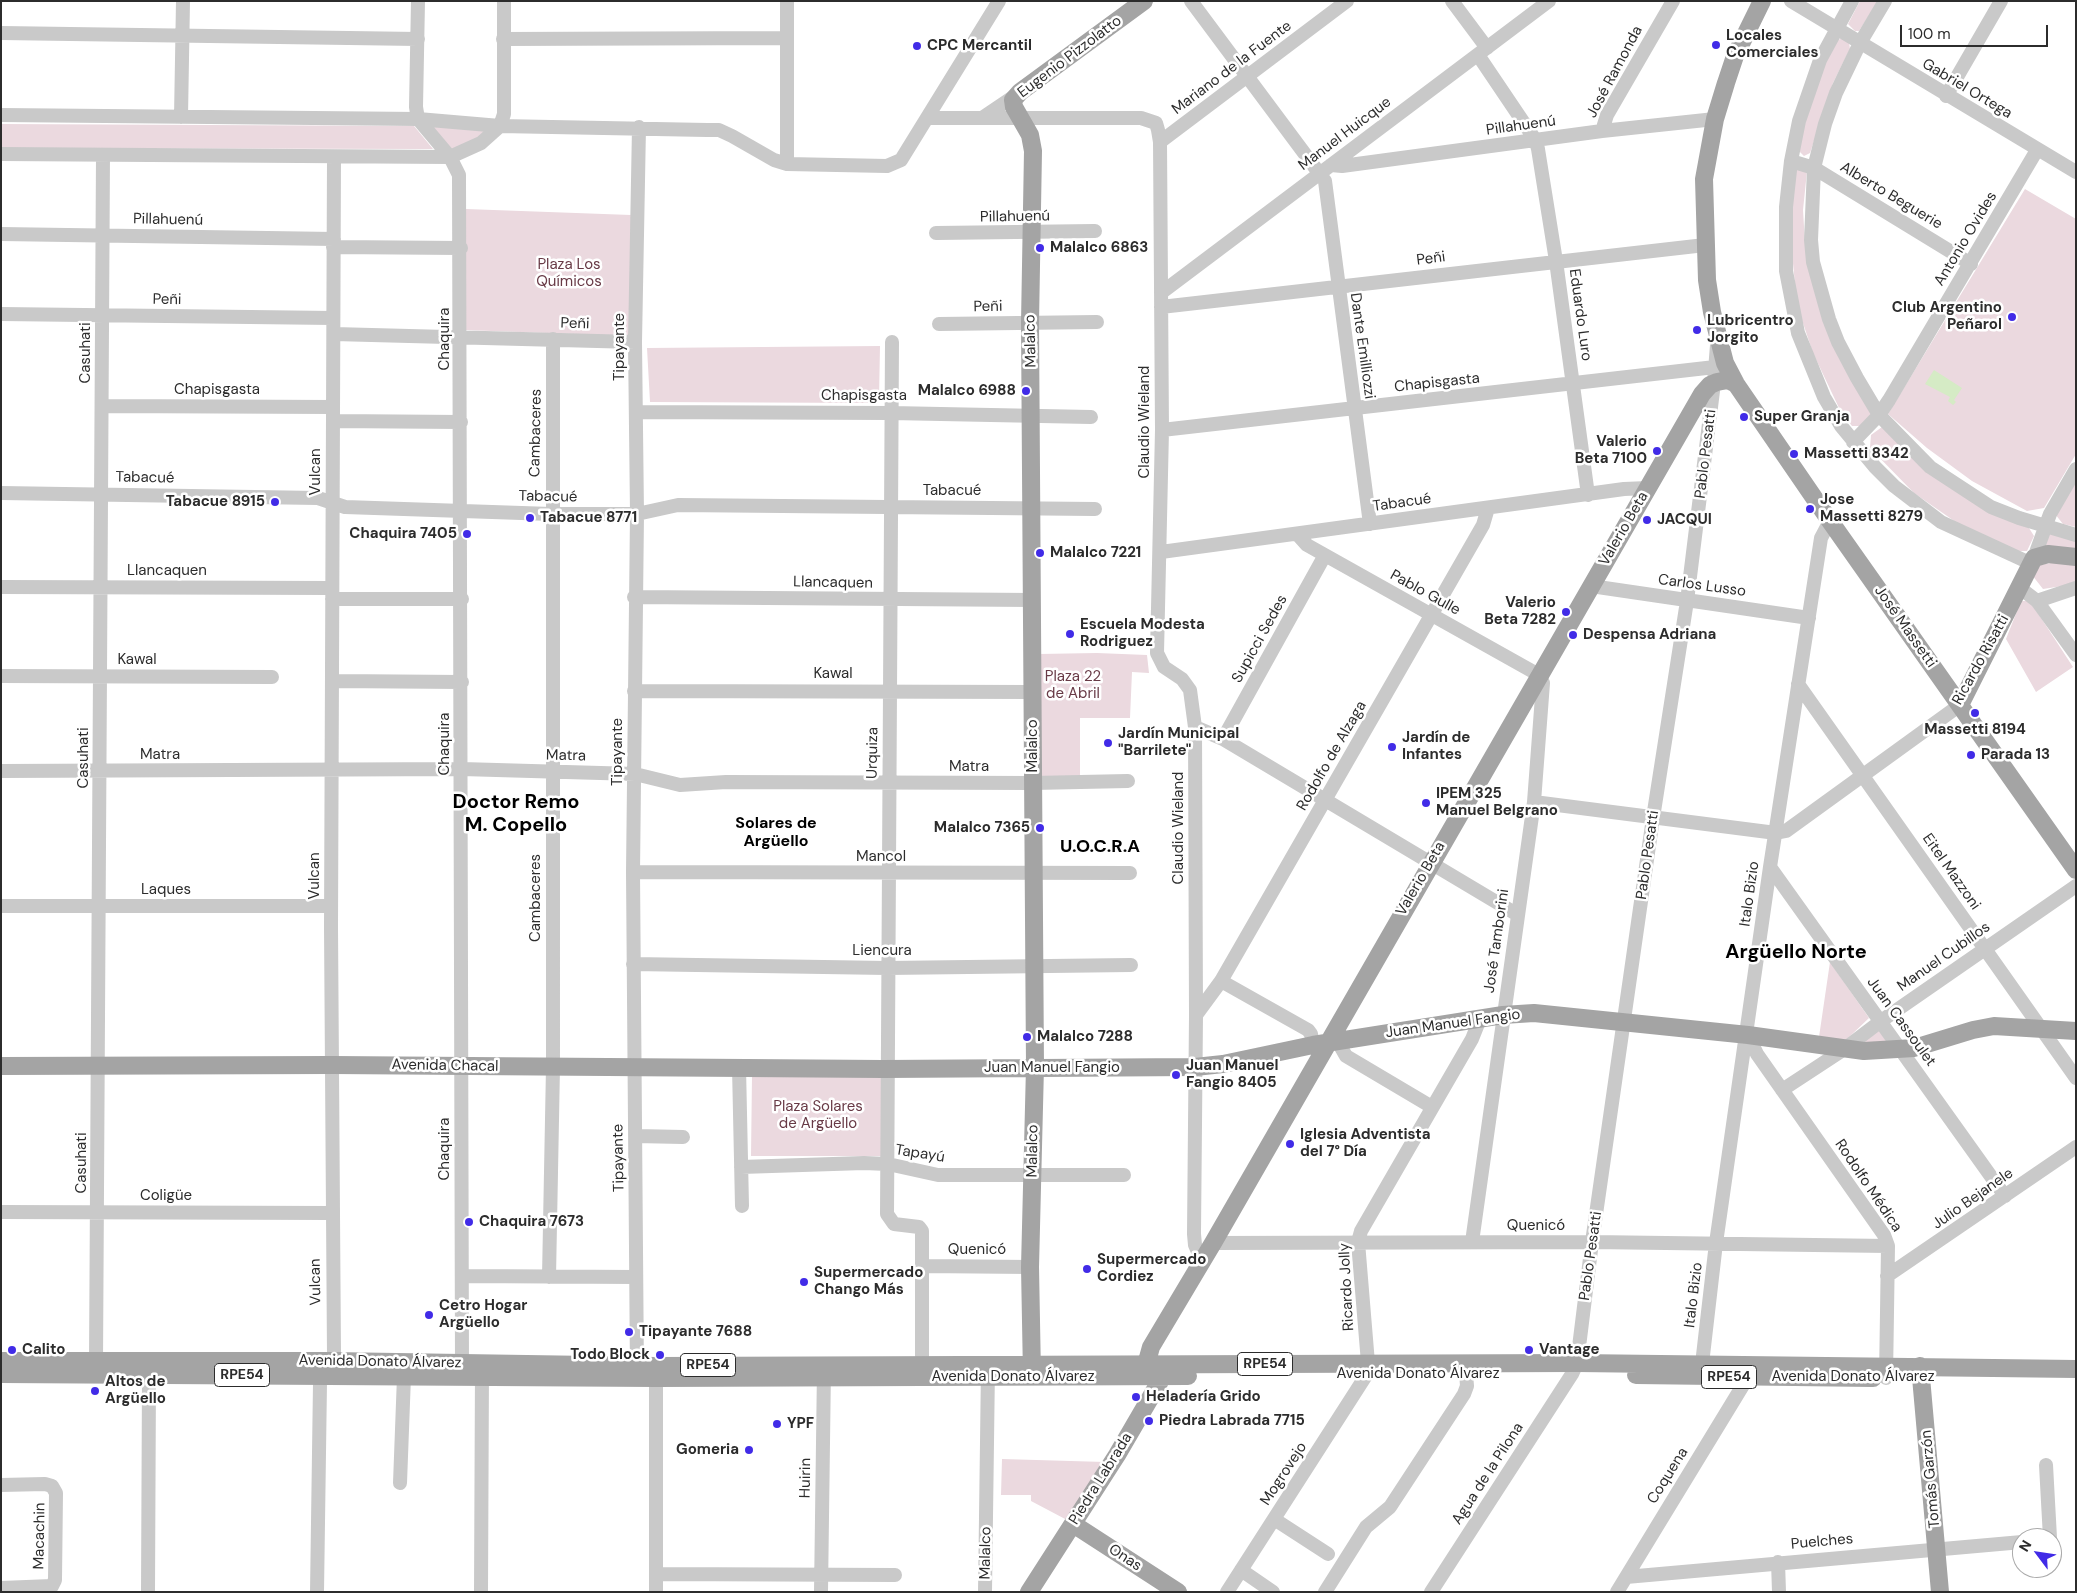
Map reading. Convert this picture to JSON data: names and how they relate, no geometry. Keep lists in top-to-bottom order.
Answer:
{
  "streets": {
    "main road": [
      "Eugenio Pizzolatto",
      "Malalco",
      "Pablo Pesatti",
      "Valerio Beta",
      "José Massetti",
      "Ricardo Risatti",
      "Juan Manuel Fangio",
      "Avenida Chacal",
      "Avenida Donato Álvarez",
      "RPE54",
      "Piedra Labrada",
      "Tomás Garzón",
      "Onas"
    ],
    "street": [
      "Mariano de la Fuente",
      "José Ramonda",
      "Gabriel Ortega",
      "Pillahuenú",
      "Manuel Huicque",
      "Alberto Beguerie",
      "Antonio Ovides",
      "Peñi",
      "Eduardo Luro",
      "Chaquira",
      "Dante Emilliozzi",
      "Tipayante",
      "Casuhati",
      "Chapisgasta",
      "Claudio Wieland",
      "Cambaceres",
      "Vulcan",
      "Tabacué",
      "Llancaquen",
      "Carlos Lusso",
      "Pablo Gulle",
      "Supicci Sedes",
      "Kawal",
      "Urquiza",
      "Matra",
      "Rodolfo de Alzaga",
      "Mancol",
      "Eitel Mazzoni",
      "Laques",
      "Italo Bizio",
      "José Tamborini",
      "Liencura",
      "Manuel Cubillos",
      "Juan Cassoulet",
      "Tapayú",
      "Rodolfo Médica",
      "Coligüe",
      "Julio Bejanele",
      "Quenicó",
      "Ricardo Jolly",
      "Mogrovejo",
      "Agua de la Pilona",
      "Coquena",
      "Huirin",
      "Macachin",
      "Puelches"
    ]
  },
  "crossings": [
    ["Eugenio Pizzolatto", "Malalco"],
    ["Eugenio Pizzolatto", "Claudio Wieland"],
    ["Mariano de la Fuente", "Claudio Wieland"],
    ["José Ramonda", "Pillahuenú"],
    ["Gabriel Ortega", "Antonio Ovides"],
    ["Pillahuenú", "Manuel Huicque"],
    ["Pillahuenú", "Eduardo Luro"],
    ["Pillahuenú", "Chaquira"],
    ["Pillahuenú", "Malalco"],
    ["Pillahuenú", "Dante Emilliozzi"],
    ["Pillahuenú", "Casuhati"],
    ["Pillahuenú", "Pablo Pesatti"],
    ["Pillahuenú", "Vulcan"],
    ["Manuel Huicque", "Dante Emilliozzi"],
    ["Manuel Huicque", "Claudio Wieland"],
    ["Alberto Beguerie", "Antonio Ovides"],
    ["Peñi", "Eduardo Luro"],
    ["Peñi", "Chaquira"],
    ["Peñi", "Malalco"],
    ["Peñi", "Dante Emilliozzi"],
    ["Peñi", "Tipayante"],
    ["Peñi", "Casuhati"],
    ["Peñi", "Claudio Wieland"],
    ["Peñi", "Cambaceres"],
    ["Peñi", "Pablo Pesatti"],
    ["Peñi", "Vulcan"],
    ["Eduardo Luro", "Chapisgasta"],
    ["Eduardo Luro", "Tabacué"],
    ["Chaquira", "Chapisgasta"],
    ["Chaquira", "Tabacué"],
    ["Chaquira", "Llancaquen"],
    ["Chaquira", "Matra"],
    ["Chaquira", "Avenida Chacal"],
    ["Chaquira", "Avenida Donato Álvarez"],
    ["Malalco", "Chapisgasta"],
    ["Malalco", "Claudio Wieland"],
    ["Malalco", "Tabacué"],
    ["Malalco", "Llancaquen"],
    ["Malalco", "Kawal"],
    ["Malalco", "Matra"],
    ["Malalco", "Mancol"],
    ["Malalco", "Liencura"],
    ["Malalco", "Juan Manuel Fangio"],
    ["Malalco", "Tapayú"],
    ["Malalco", "Quenicó"],
    ["Malalco", "Avenida Donato Álvarez"],
    ["Dante Emilliozzi", "Chapisgasta"],
    ["Dante Emilliozzi", "Tabacué"],
    ["Tipayante", "Chapisgasta"],
    ["Tipayante", "Tabacué"],
    ["Tipayante", "Llancaquen"],
    ["Tipayante", "Kawal"],
    ["Tipayante", "Matra"],
    ["Tipayante", "Mancol"],
    ["Tipayante", "Liencura"],
    ["Tipayante", "Avenida Chacal"],
    ["Tipayante", "Avenida Donato Álvarez"],
    ["Casuhati", "Chapisgasta"],
    ["Casuhati", "Tabacué"],
    ["Casuhati", "Llancaquen"],
    ["Casuhati", "Kawal"],
    ["Casuhati", "Matra"],
    ["Casuhati", "Laques"],
    ["Casuhati", "Avenida Chacal"],
    ["Casuhati", "Coligüe"],
    ["Casuhati", "Avenida Donato Álvarez"],
    ["Chapisgasta", "Claudio Wieland"],
    ["Chapisgasta", "Pablo Pesatti"],
    ["Chapisgasta", "Vulcan"],
    ["Chapisgasta", "Valerio Beta"],
    ["Chapisgasta", "Urquiza"],
    ["Claudio Wieland", "Tabacué"],
    ["Claudio Wieland", "Valerio Beta"],
    ["Claudio Wieland", "Rodolfo de Alzaga"],
    ["Claudio Wieland", "Juan Manuel Fangio"],
    ["Cambaceres", "Tabacué"],
    ["Cambaceres", "Matra"],
    ["Cambaceres", "Avenida Chacal"],
    ["Pablo Pesatti", "Valerio Beta"],
    ["Pablo Pesatti", "Carlos Lusso"],
    ["Pablo Pesatti", "José Massetti"],
    ["Pablo Pesatti", "Juan Manuel Fangio"],
    ["Pablo Pesatti", "Quenicó"],
    ["Pablo Pesatti", "Avenida Donato Álvarez"],
    ["Pablo Pesatti", "Agua de la Pilona"],
    ["Vulcan", "Tabacué"],
    ["Vulcan", "Llancaquen"],
    ["Vulcan", "Matra"],
    ["Vulcan", "Laques"],
    ["Vulcan", "Avenida Chacal"],
    ["Vulcan", "Coligüe"],
    ["Vulcan", "Avenida Donato Álvarez"],
    ["Tabacué", "Valerio Beta"],
    ["Tabacué", "Pablo Gulle"],
    ["Tabacué", "Urquiza"],
    ["Tabacué", "Rodolfo de Alzaga"],
    ["Valerio Beta", "Carlos Lusso"],
    ["Valerio Beta", "Pablo Gulle"],
    ["Valerio Beta", "José Tamborini"],
    ["Valerio Beta", "Juan Manuel Fangio"],
    ["Valerio Beta", "Quenicó"],
    ["Valerio Beta", "Avenida Donato Álvarez"],
    ["Valerio Beta", "Piedra Labrada"],
    ["Llancaquen", "Urquiza"],
    ["Carlos Lusso", "Italo Bizio"],
    ["Pablo Gulle", "Supicci Sedes"],
    ["Pablo Gulle", "Rodolfo de Alzaga"],
    ["Pablo Gulle", "José Tamborini"],
    ["José Massetti", "Ricardo Risatti"],
    ["José Massetti", "Italo Bizio"],
    ["Kawal", "Urquiza"],
    ["Ricardo Risatti", "Eitel Mazzoni"],
    ["Ricardo Risatti", "Italo Bizio"],
    ["Urquiza", "Matra"],
    ["Urquiza", "Mancol"],
    ["Urquiza", "Liencura"],
    ["Urquiza", "Juan Manuel Fangio"],
    ["Urquiza", "Avenida Chacal"],
    ["Urquiza", "Tapayú"],
    ["Urquiza", "Quenicó"],
    ["Eitel Mazzoni", "Italo Bizio"],
    ["Eitel Mazzoni", "Manuel Cubillos"],
    ["Eitel Mazzoni", "Juan Manuel Fangio"],
    ["Italo Bizio", "Juan Cassoulet"],
    ["Italo Bizio", "Juan Manuel Fangio"],
    ["Italo Bizio", "Rodolfo Médica"],
    ["Italo Bizio", "Quenicó"],
    ["Italo Bizio", "Avenida Donato Álvarez"],
    ["José Tamborini", "Juan Manuel Fangio"],
    ["José Tamborini", "Quenicó"],
    ["Manuel Cubillos", "Juan Cassoulet"],
    ["Manuel Cubillos", "Juan Manuel Fangio"],
    ["Manuel Cubillos", "Rodolfo Médica"],
    ["Juan Cassoulet", "Juan Manuel Fangio"],
    ["Juan Cassoulet", "Julio Bejanele"],
    ["Juan Manuel Fangio", "Avenida Chacal"],
    ["Juan Manuel Fangio", "Rodolfo Médica"],
    ["Juan Manuel Fangio", "Ricardo Jolly"],
    ["Rodolfo Médica", "Julio Bejanele"],
    ["Rodolfo Médica", "Quenicó"],
    ["Rodolfo Médica", "Avenida Donato Álvarez"],
    ["Quenicó", "Ricardo Jolly"],
    ["Ricardo Jolly", "Avenida Donato Álvarez"],
    ["Ricardo Jolly", "Mogrovejo"],
    ["Avenida Donato Álvarez", "Mogrovejo"],
    ["Avenida Donato Álvarez", "Agua de la Pilona"],
    ["Avenida Donato Álvarez", "Coquena"],
    ["Avenida Donato Álvarez", "Huirin"],
    ["Avenida Donato Álvarez", "Piedra Labrada"],
    ["Avenida Donato Álvarez", "Tomás Garzón"],
    ["Coquena", "Puelches"],
    ["Piedra Labrada", "Onas"],
    ["Tomás Garzón", "Puelches"]
  ],
  "districts": [
    "Doctor Remo M. Copello",
    "Solares de Argüello",
    "U.O.C.R.A",
    "Argüello Norte"
  ],
  "parks": ["Plaza Los Químicos", "Plaza 22 de Abril", "Plaza Solares de Argüello"],
  "places": [
    "Locales Comerciales",
    "CPC Mercantil",
    "Malalco 6863",
    "Club Argentino Peñarol",
    "Lubricentro Jorgito",
    "Malalco 6988",
    "Super Granja",
    "Valerio Beta 7100",
    "Massetti 8342",
    "Tabacue 8915",
    "Jose Massetti 8279",
    "Tabacue 8771",
    "JACQUI",
    "Chaquira 7405",
    "Malalco 7221",
    "Valerio Beta 7282",
    "Escuela Modesta Rodriguez",
    "Despensa Adriana",
    "Massetti 8194",
    "Jardín Municipal \"Barrilete\"",
    "Jardín de Infantes",
    "Parada 13",
    "IPEM 325 Manuel Belgrano",
    "Malalco 7365",
    "Malalco 7288",
    "Juan Manuel Fangio 8405",
    "Iglesia Adventista del 7° Día",
    "Chaquira 7673",
    "Supermercado Cordiez",
    "Supermercado Chango Más",
    "Cetro Hogar Argüello",
    "Tipayante 7688",
    "Calito",
    "Vantage",
    "Todo Block",
    "Altos de Argüello",
    "Heladería Grido",
    "Piedra Labrada 7715",
    "YPF",
    "Gomeria"
  ],
  "scale_bar": "100 m",
  "north": "top left"
}
